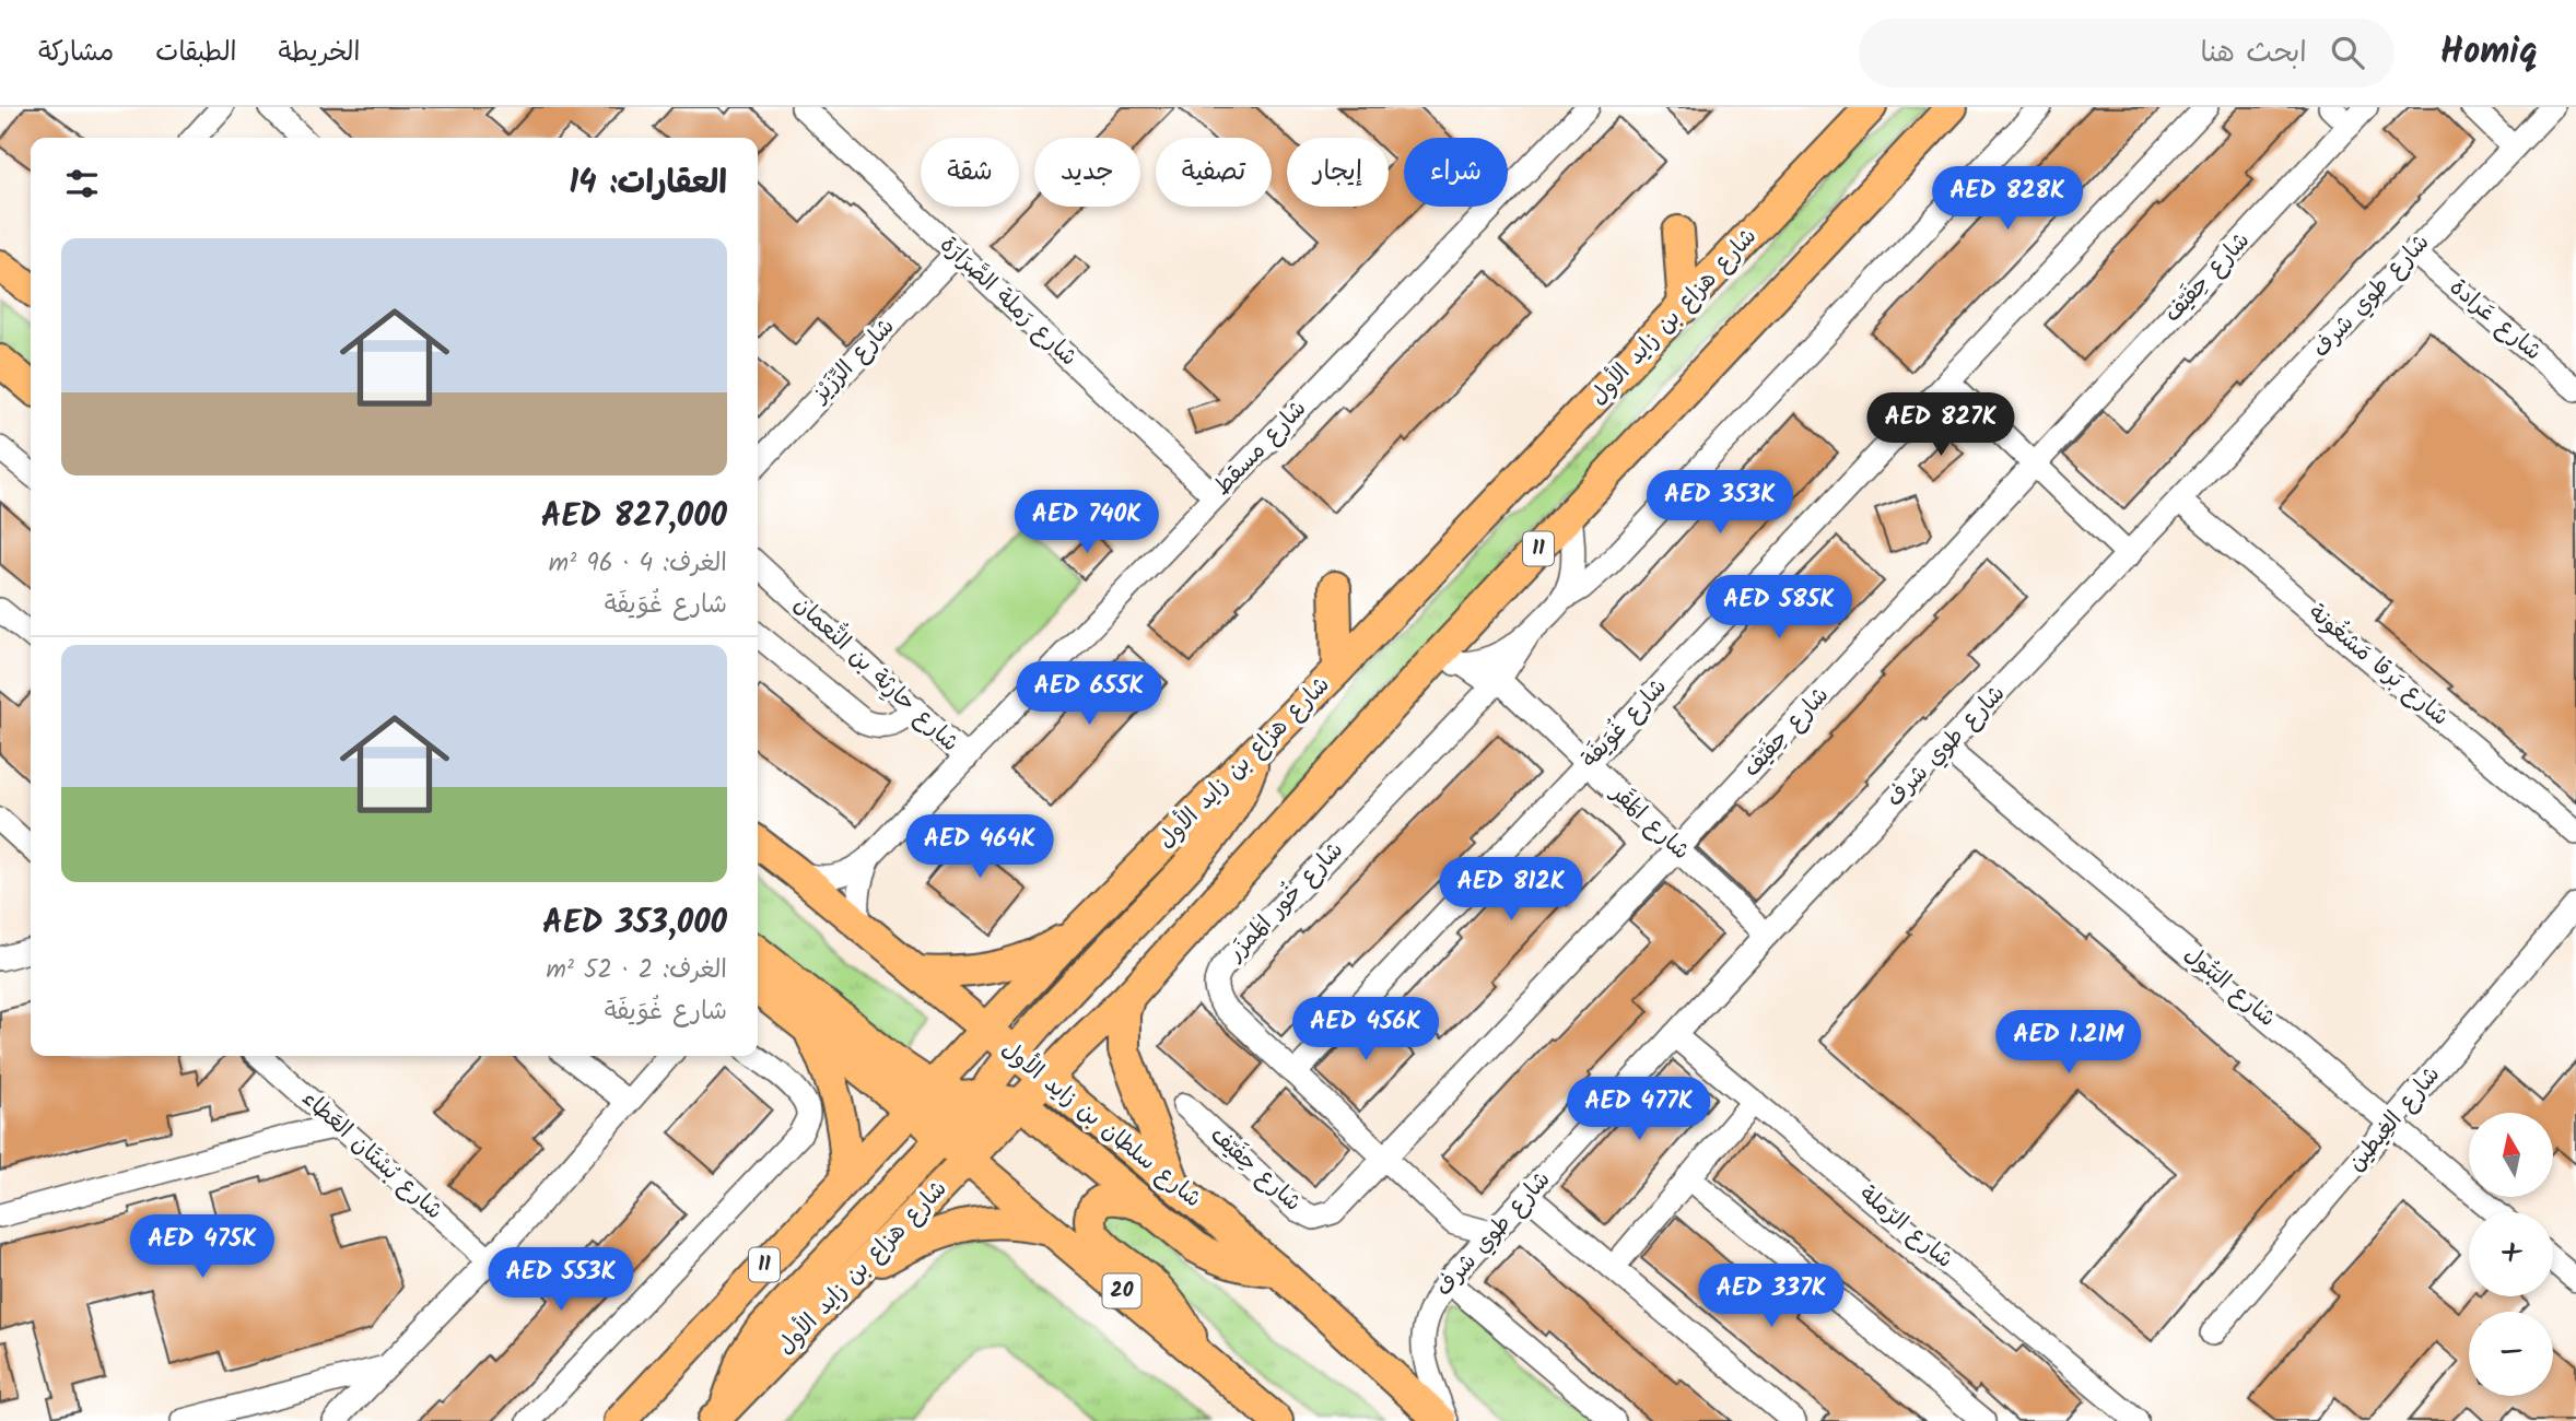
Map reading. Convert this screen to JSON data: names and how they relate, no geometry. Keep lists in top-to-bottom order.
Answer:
{
  "streets": {
    "main road": [
      "شارع هزاع بن زايد الأول",
      "11",
      "شارع سلطان بن زايد الأول",
      "20"
    ],
    "street": [
      "شارع حِفَيّف",
      "شارع طوي شرف",
      "شارع رَملة الصَّرَارَة",
      "شارع عَرادة",
      "شارع الرِّزَيْز",
      "شارع مسقط",
      "شارع بَرقا مَشغُونة",
      "شارع حارِثة بن النُّعمان",
      "شارع غُوَيفَة",
      "شارع المَقَر",
      "شارع خُور المَمزَر",
      "شارع البَتُول",
      "شارع الغِيطين",
      "شارع بُسْتَان العَطاء",
      "شارع الرّملة"
    ]
  },
  "crossings": [
    ["شارع حِفَيّف", "شارع المَقَر"],
    ["شارع حِفَيّف", "شارع خُور المَمزَر"],
    ["شارع طوي شرف", "شارع عَرادة"],
    ["شارع طوي شرف", "شارع بَرقا مَشغُونة"],
    ["شارع طوي شرف", "شارع المَقَر"],
    ["شارع طوي شرف", "شارع خُور المَمزَر"],
    ["شارع طوي شرف", "شارع البَتُول"],
    ["شارع طوي شرف", "شارع سلطان بن زايد الأول"],
    ["شارع طوي شرف", "شارع الرّملة"],
    ["شارع رَملة الصَّرَارَة", "شارع الرِّزَيْز"],
    ["شارع رَملة الصَّرَارَة", "شارع مسقط"],
    ["شارع هزاع بن زايد الأول", "شارع سلطان بن زايد الأول"],
    ["شارع هزاع بن زايد الأول", "20"],
    ["شارع مسقط", "شارع حارِثة بن النُّعمان"],
    ["شارع مسقط", "شارع سلطان بن زايد الأول"],
    ["شارع غُوَيفَة", "شارع المَقَر"],
    ["شارع غُوَيفَة", "شارع خُور المَمزَر"],
    ["شارع المَقَر", "شارع خُور المَمزَر"],
    ["شارع البَتُول", "شارع الغِيطين"]
  ],
  "north": "top",
  "page": {
    "header": "Homiq",
    "search": "ابحث هنا",
    "nav": ["الخريطة", "الطبقات", "مشاركة"],
    "chip": [
      "شراء",
      "إيجار",
      "تصفية",
      "جديد",
      "شقة"
    ],
    "heading": "العقارات: 14",
    "price": [
      "AED 828K",
      "AED 827K",
      "AED 353K",
      "AED 740K",
      "AED 585K",
      "AED 655K",
      "AED 464K",
      "AED 812K",
      "AED 456K",
      "AED 1.21M",
      "AED 477K",
      "AED 475K",
      "AED 553K",
      "AED 337K"
    ],
    "list": [
      {
        "name": "AED 827,000",
        "note": "الغرف: 4 · 96 m² · شارع غُوَيفَة"
      },
      {
        "name": "AED 353,000",
        "note": "الغرف: 2 · 52 m² · شارع غُوَيفَة"
      }
    ],
    "map_buttons": ["+", "−"]
  }
}
